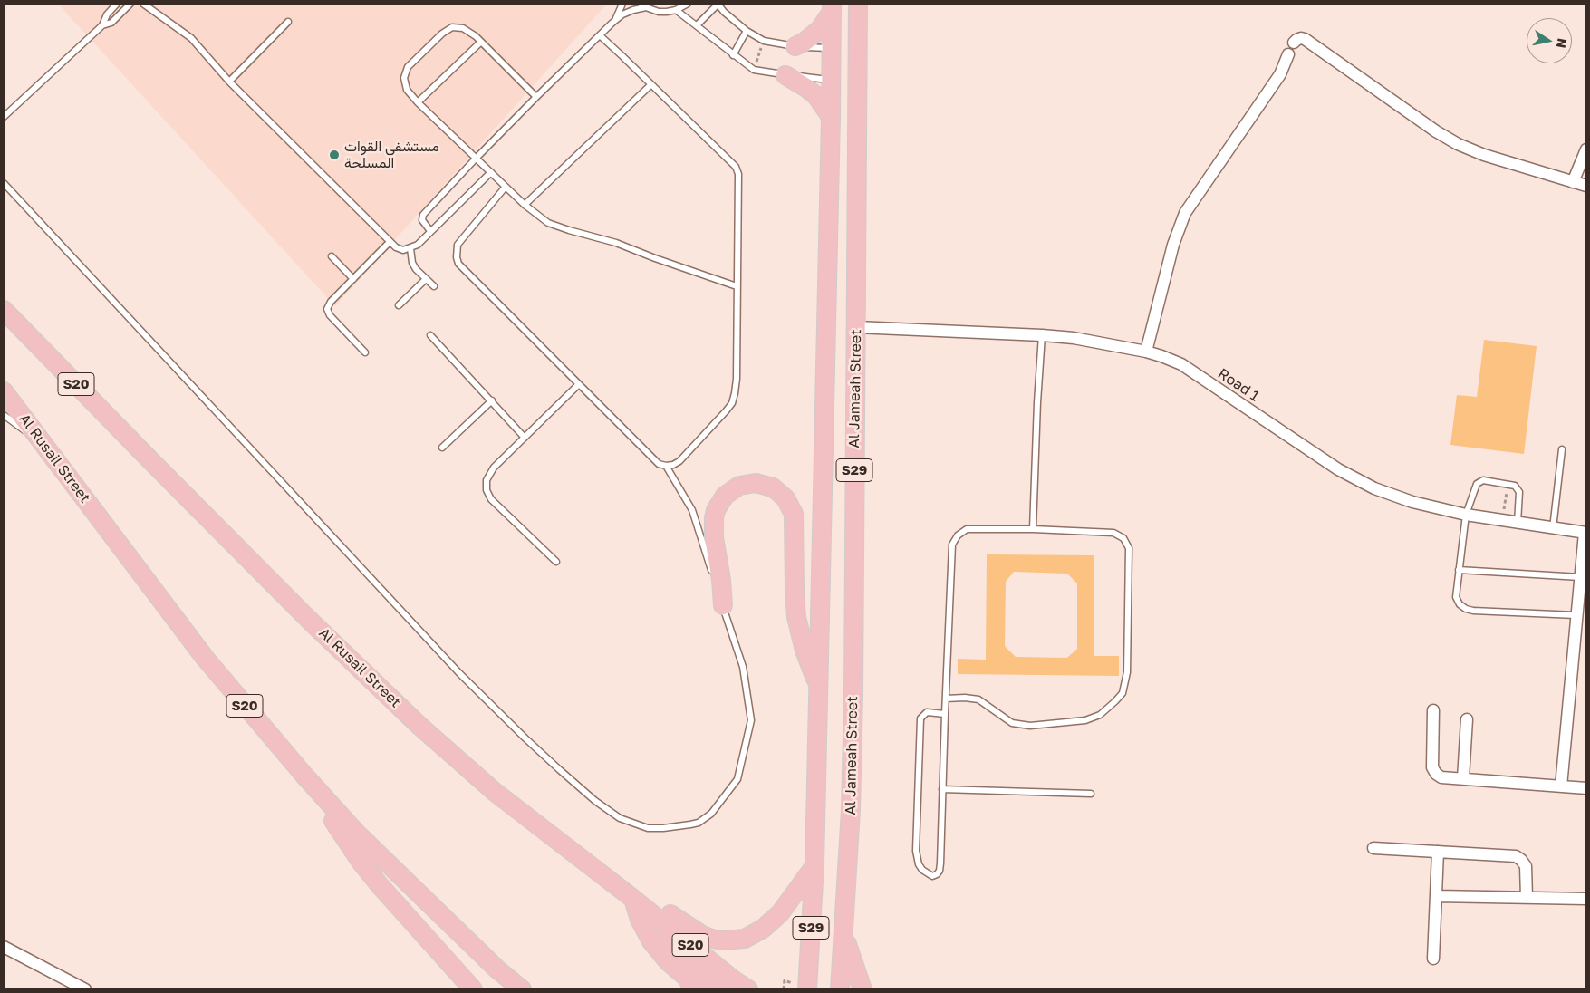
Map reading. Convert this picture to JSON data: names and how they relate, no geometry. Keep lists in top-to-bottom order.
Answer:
{
  "streets": {
    "main road": [
      "S20",
      "Al Jameah Street",
      "Al Rusail Street",
      "S29"
    ],
    "street": ["Road 1"]
  },
  "crossings": [
    ["Road 1", "Al Jameah Street"],
    ["Al Jameah Street", "S29"]
  ],
  "places": ["مستشفى القوات المسلحة"],
  "north": "right"
}
